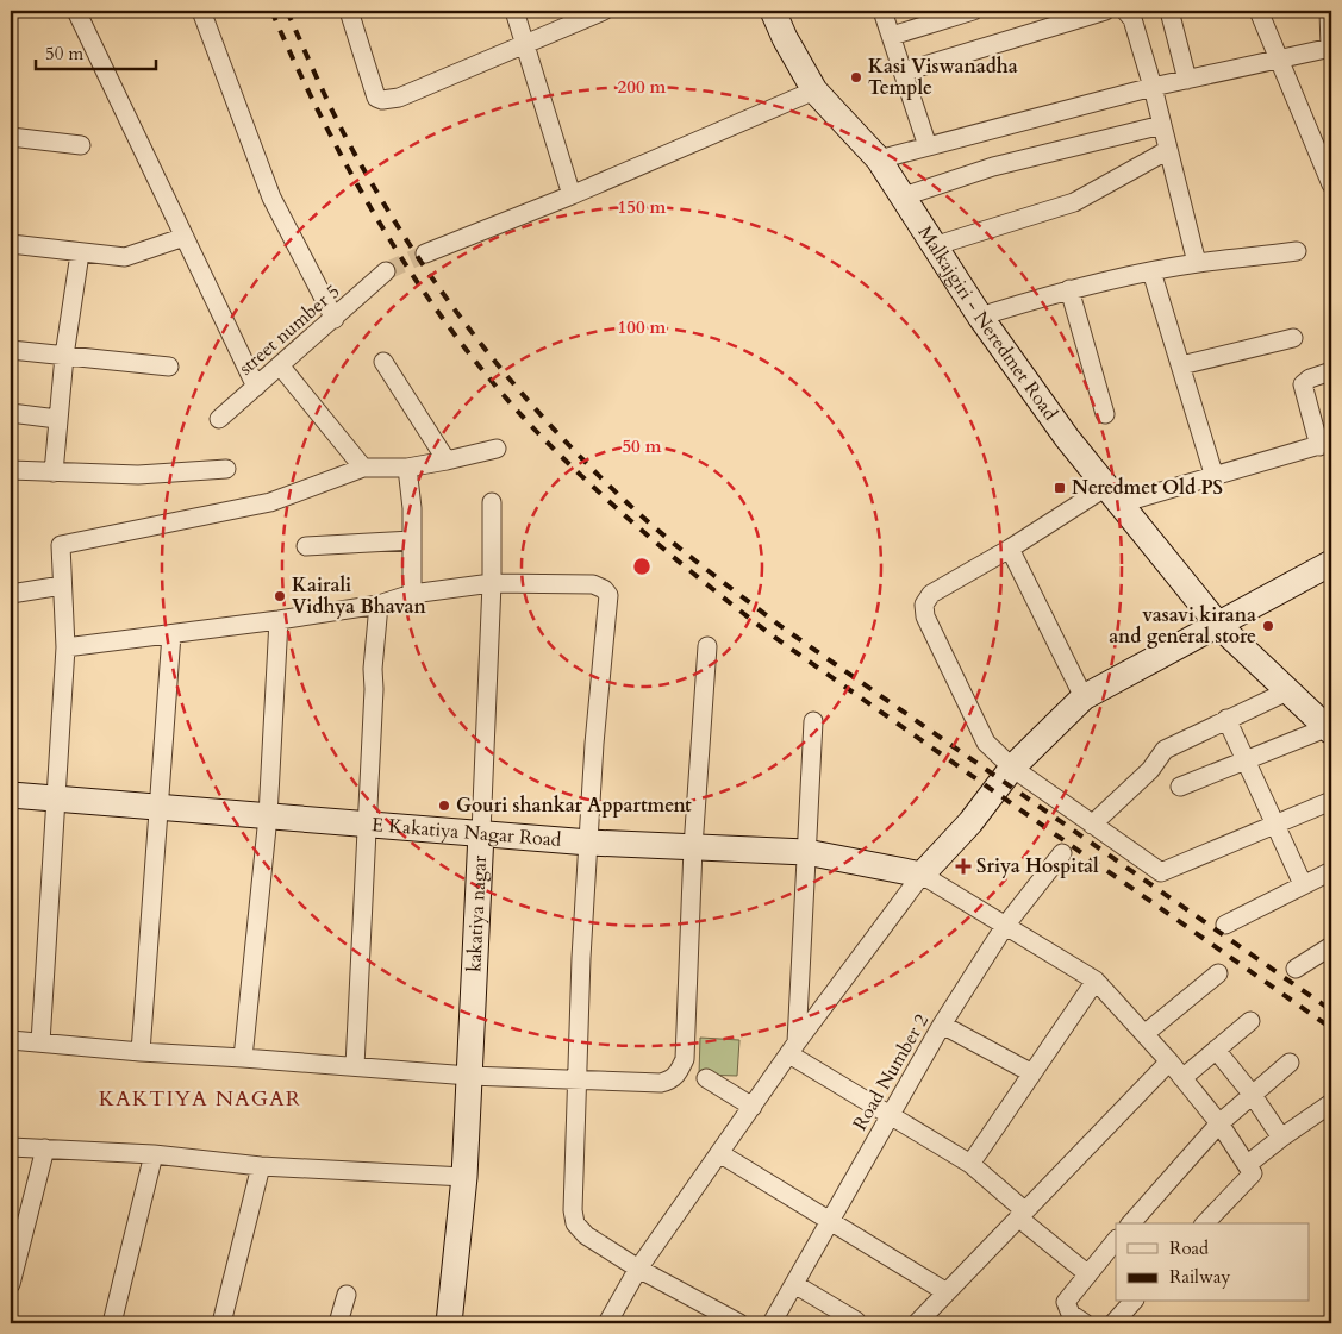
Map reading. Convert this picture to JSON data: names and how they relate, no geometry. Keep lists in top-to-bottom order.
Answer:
{
  "streets": {
    "street": [
      "Malkajgiri - Neredmet Road",
      "street number 5",
      "E Kakatiya Nagar Road",
      "kakatiya nagar",
      "Road Number 2"
    ]
  },
  "crossings": [
    ["E Kakatiya Nagar Road", "kakatiya nagar"]
  ],
  "districts": ["KAKTIYA NAGAR"],
  "places": {
    "other": [
      "Kasi Viswanadha Temple",
      "Kairali Vidhya Bhavan",
      "vasavi kirana and general store",
      "Gouri shankar Appartment"
    ],
    "transit": ["Neredmet Old PS"],
    "health": ["Sriya Hospital"]
  },
  "legend": ["Road", "Railway"],
  "scale_bar": "50 m",
  "rings": [
    "200 m",
    "150 m",
    "100 m",
    "50 m"
  ]
}
